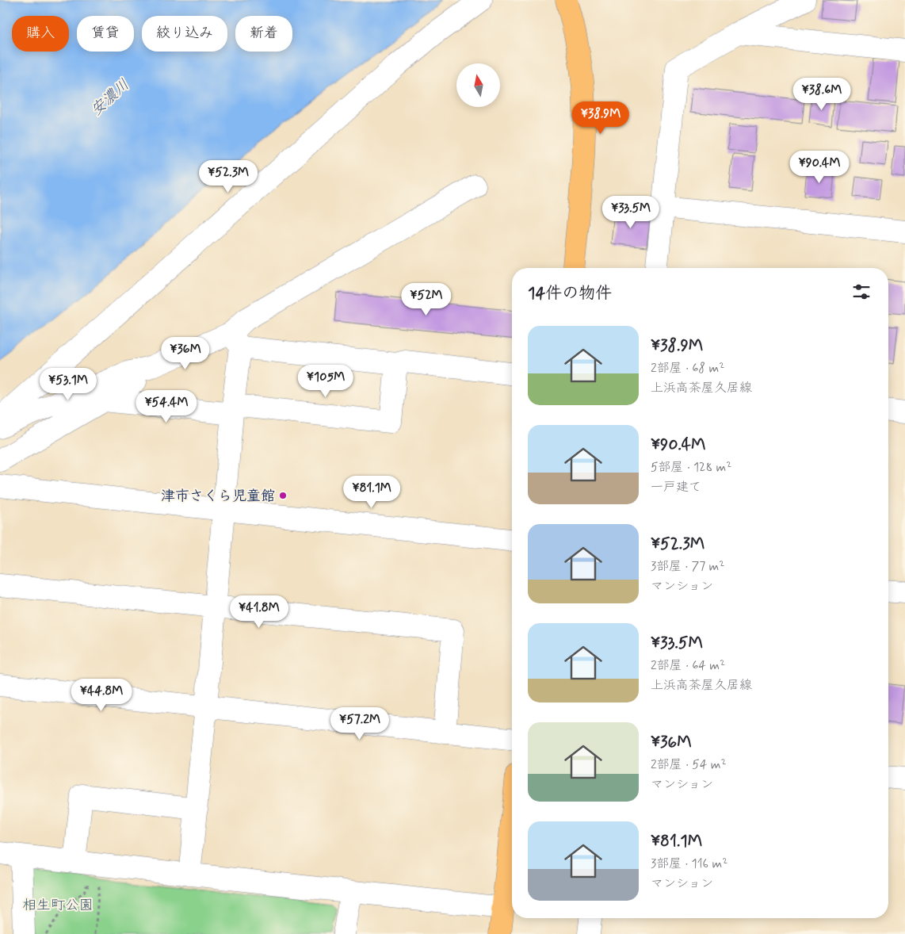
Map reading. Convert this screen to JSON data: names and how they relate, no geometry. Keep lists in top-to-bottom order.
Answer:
{
  "water": ["安濃川"],
  "parks": ["相生町公園"],
  "places": ["津市さくら児童館"],
  "north": "top",
  "page": {
    "chip": [
      "購入",
      "賃貸",
      "絞り込み",
      "新着"
    ],
    "price": [
      "¥38.6M",
      "¥38.9M",
      "¥90.4M",
      "¥52.3M",
      "¥33.5M",
      "¥52M",
      "¥36M",
      "¥105M",
      "¥53.1M",
      "¥54.4M",
      "¥81.1M",
      "¥41.8M",
      "¥44.8M",
      "¥57.2M"
    ],
    "heading": "14件の物件",
    "list": [
      {
        "name": "¥38.9M",
        "note": "2部屋 · 68 m² · 上浜高茶屋久居線"
      },
      {
        "name": "¥90.4M",
        "note": "5部屋 · 128 m² · 一戸建て"
      },
      {
        "name": "¥52.3M",
        "note": "3部屋 · 77 m² · マンション"
      },
      {
        "name": "¥33.5M",
        "note": "2部屋 · 64 m² · 上浜高茶屋久居線"
      },
      {
        "name": "¥36M",
        "note": "2部屋 · 54 m² · マンション"
      },
      {
        "name": "¥81.1M",
        "note": "3部屋 · 116 m² · マンション"
      }
    ]
  }
}
